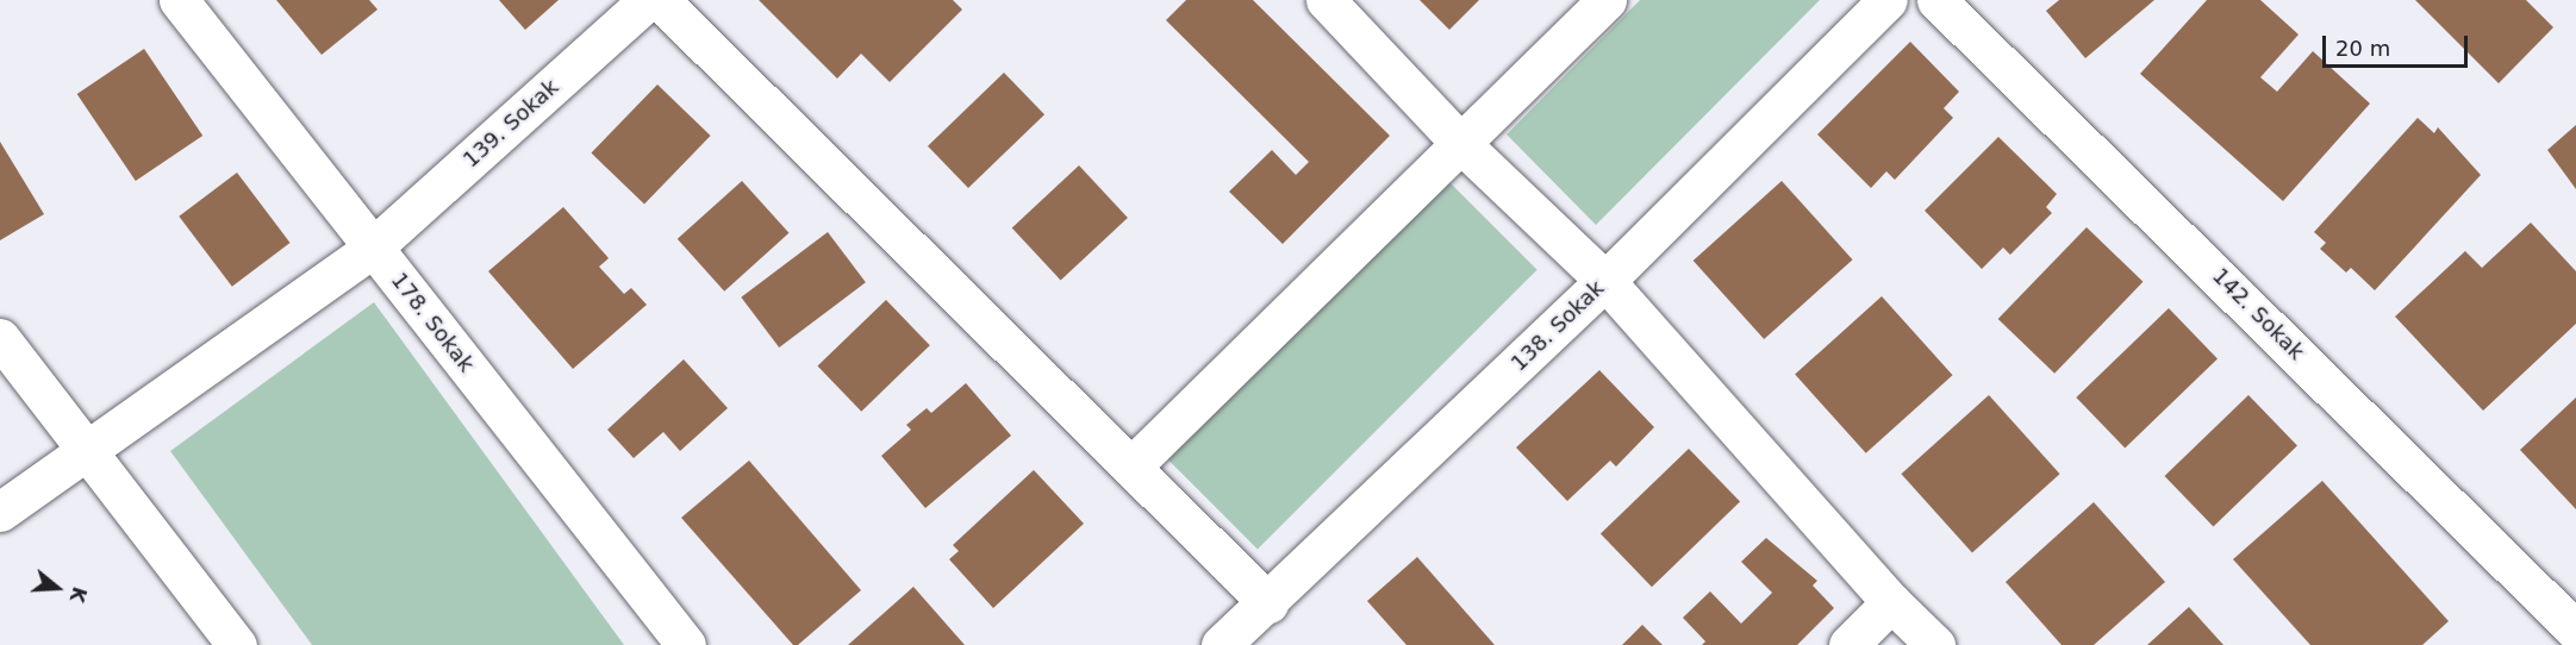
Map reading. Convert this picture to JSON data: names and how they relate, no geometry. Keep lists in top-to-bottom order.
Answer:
{
  "streets": {
    "street": [
      "139. Sokak",
      "142. Sokak",
      "178. Sokak",
      "138. Sokak"
    ]
  },
  "crossings": [
    ["139. Sokak", "178. Sokak"]
  ],
  "scale_bar": "20 m",
  "north": "right"
}
